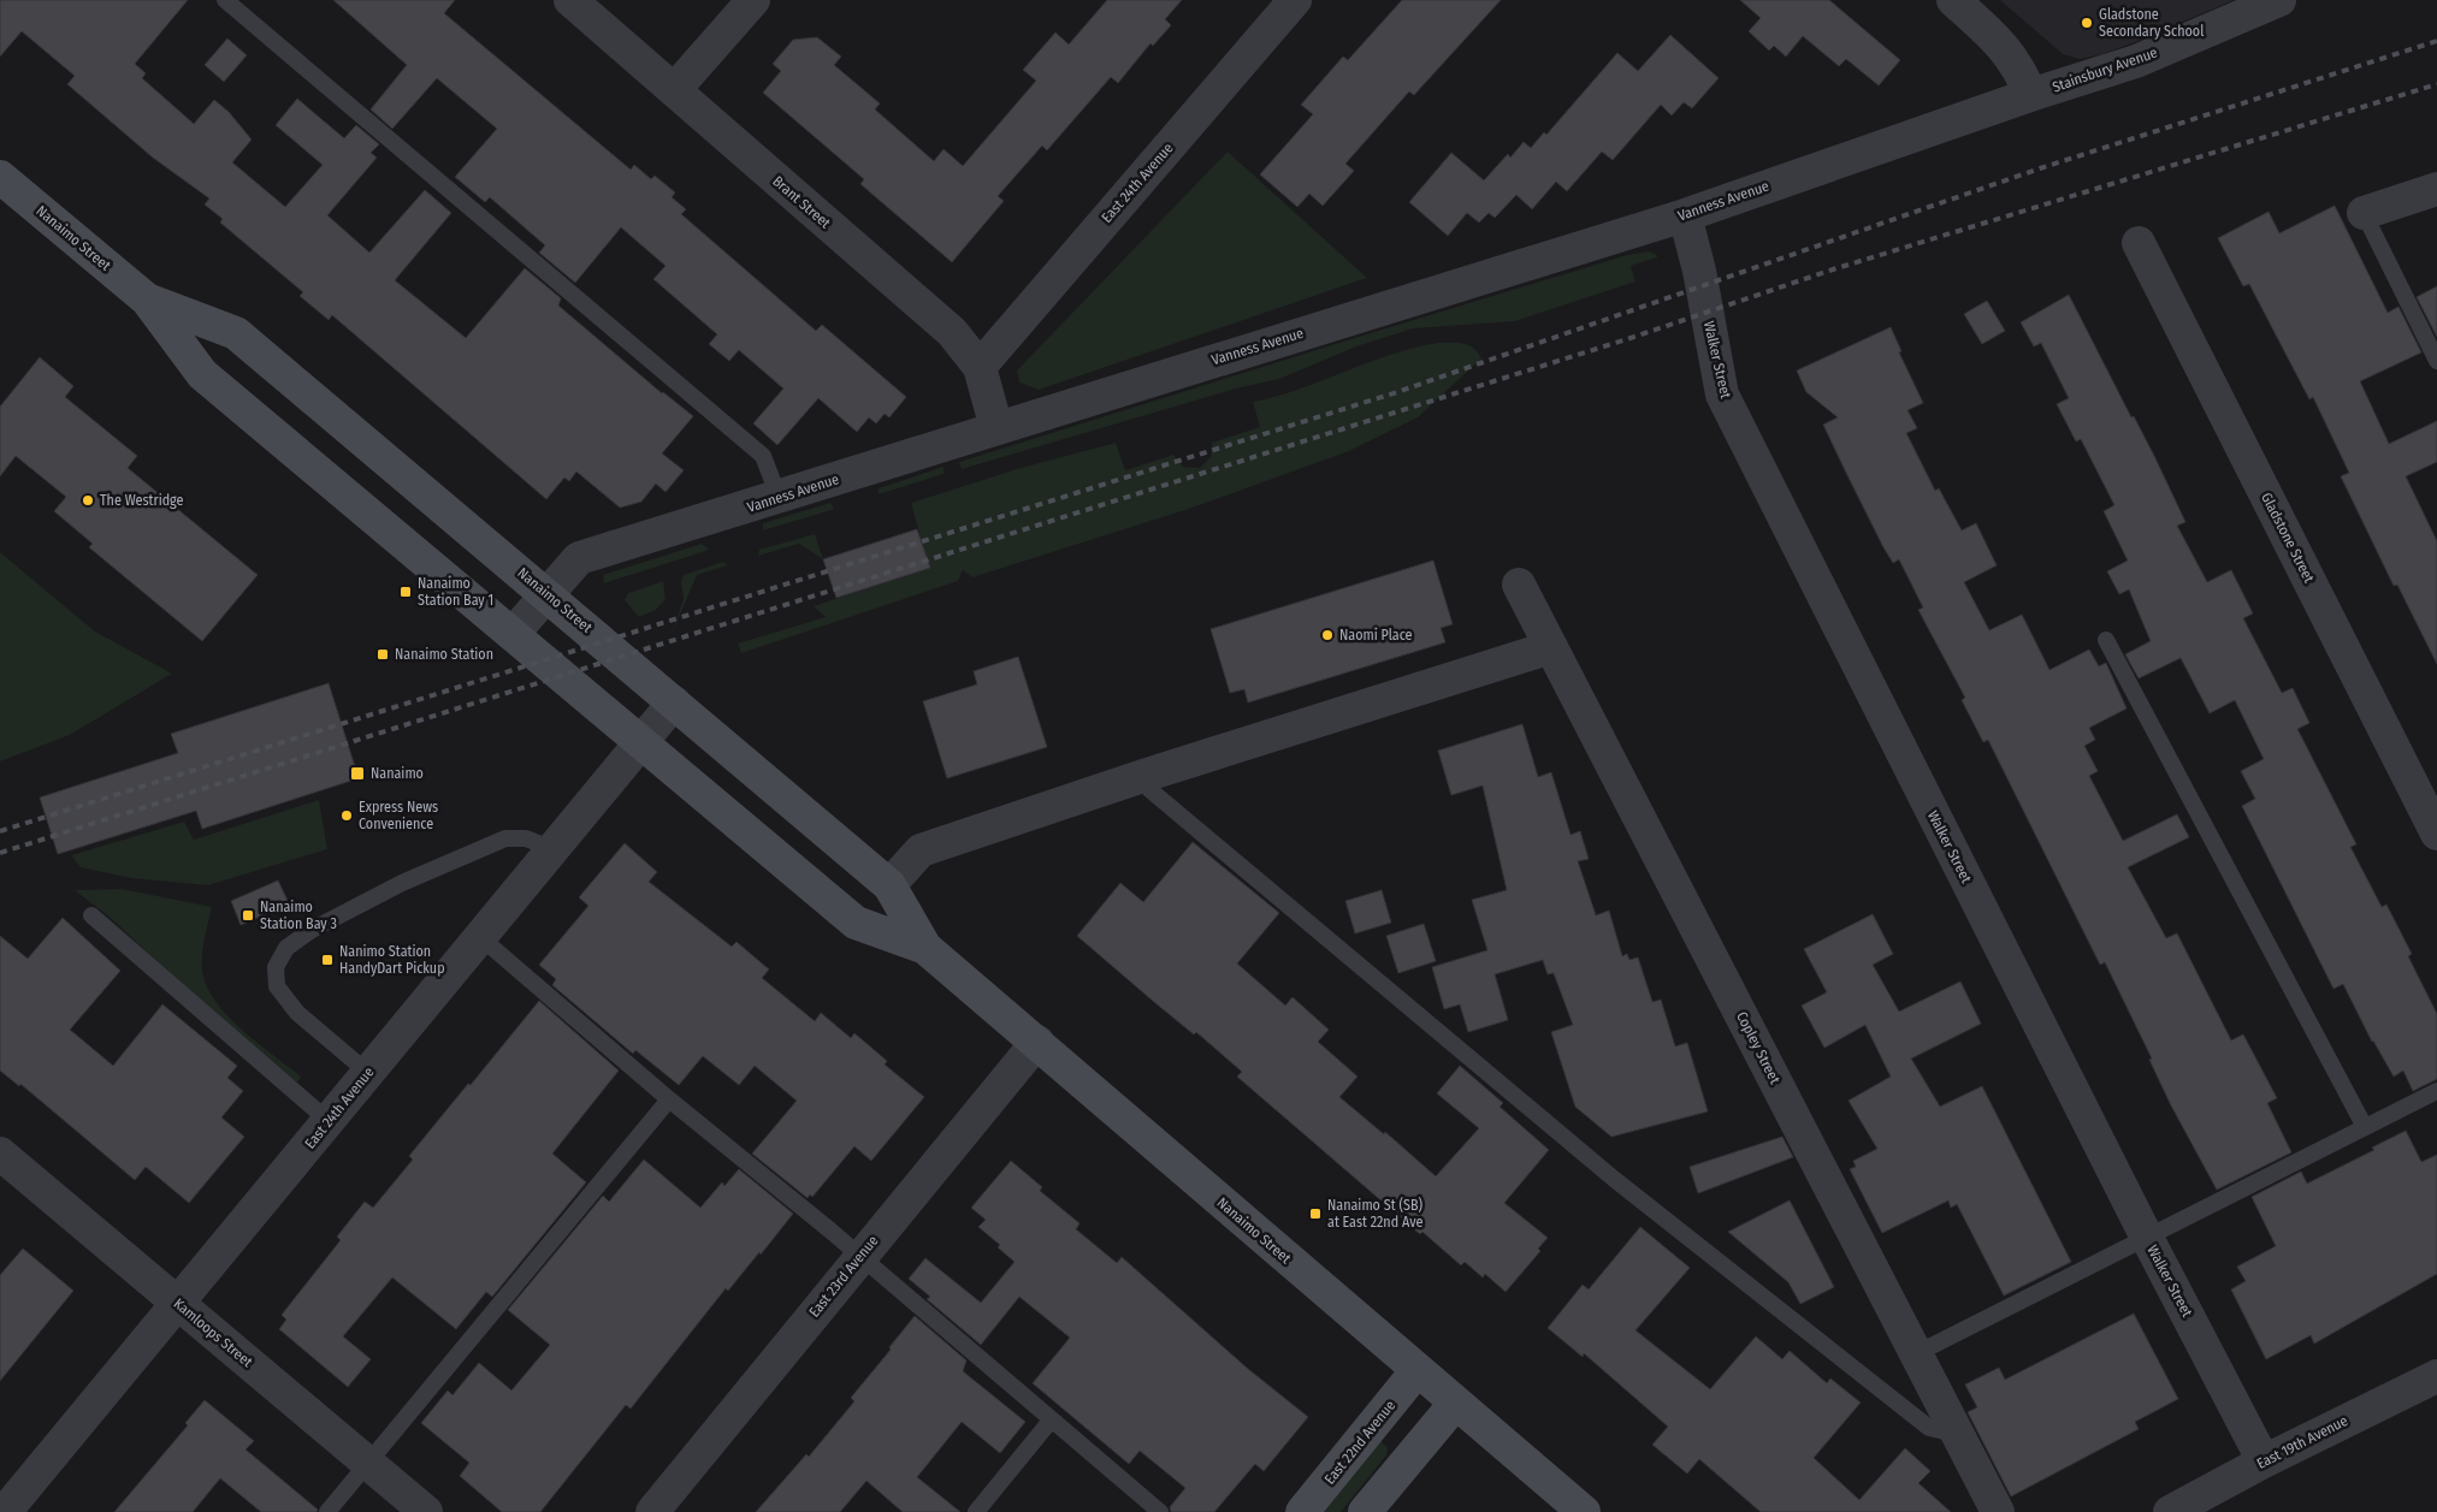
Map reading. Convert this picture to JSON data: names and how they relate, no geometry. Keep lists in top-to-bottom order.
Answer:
{
  "streets": {
    "main road": ["Nanaimo Street", "East 22nd Avenue"],
    "street": [
      "Stainsbury Avenue",
      "East 24th Avenue",
      "Vanness Avenue",
      "Brant Street",
      "Walker Street",
      "Gladstone Street",
      "Copley Street",
      "East 23rd Avenue",
      "Kamloops Street",
      "East 19th Avenue"
    ]
  },
  "crossings": [
    ["Stainsbury Avenue", "Vanness Avenue"],
    ["East 24th Avenue", "Brant Street"],
    ["East 24th Avenue", "Nanaimo Street"],
    ["East 24th Avenue", "Kamloops Street"],
    ["Vanness Avenue", "Brant Street"],
    ["Vanness Avenue", "Nanaimo Street"],
    ["Vanness Avenue", "Walker Street"],
    ["Nanaimo Street", "East 23rd Avenue"],
    ["Nanaimo Street", "East 22nd Avenue"],
    ["Walker Street", "East 19th Avenue"]
  ],
  "places": {
    "other": [
      "Gladstone Secondary School",
      "The Westridge",
      "Naomi Place",
      "Express News Convenience"
    ],
    "transit": [
      "Nanaimo Station Bay 1",
      "Nanaimo Station",
      "Nanaimo",
      "Nanaimo Station Bay 3",
      "Nanimo Station HandyDart Pickup",
      "Nanaimo St (SB) at East 22nd Ave"
    ]
  }
}
